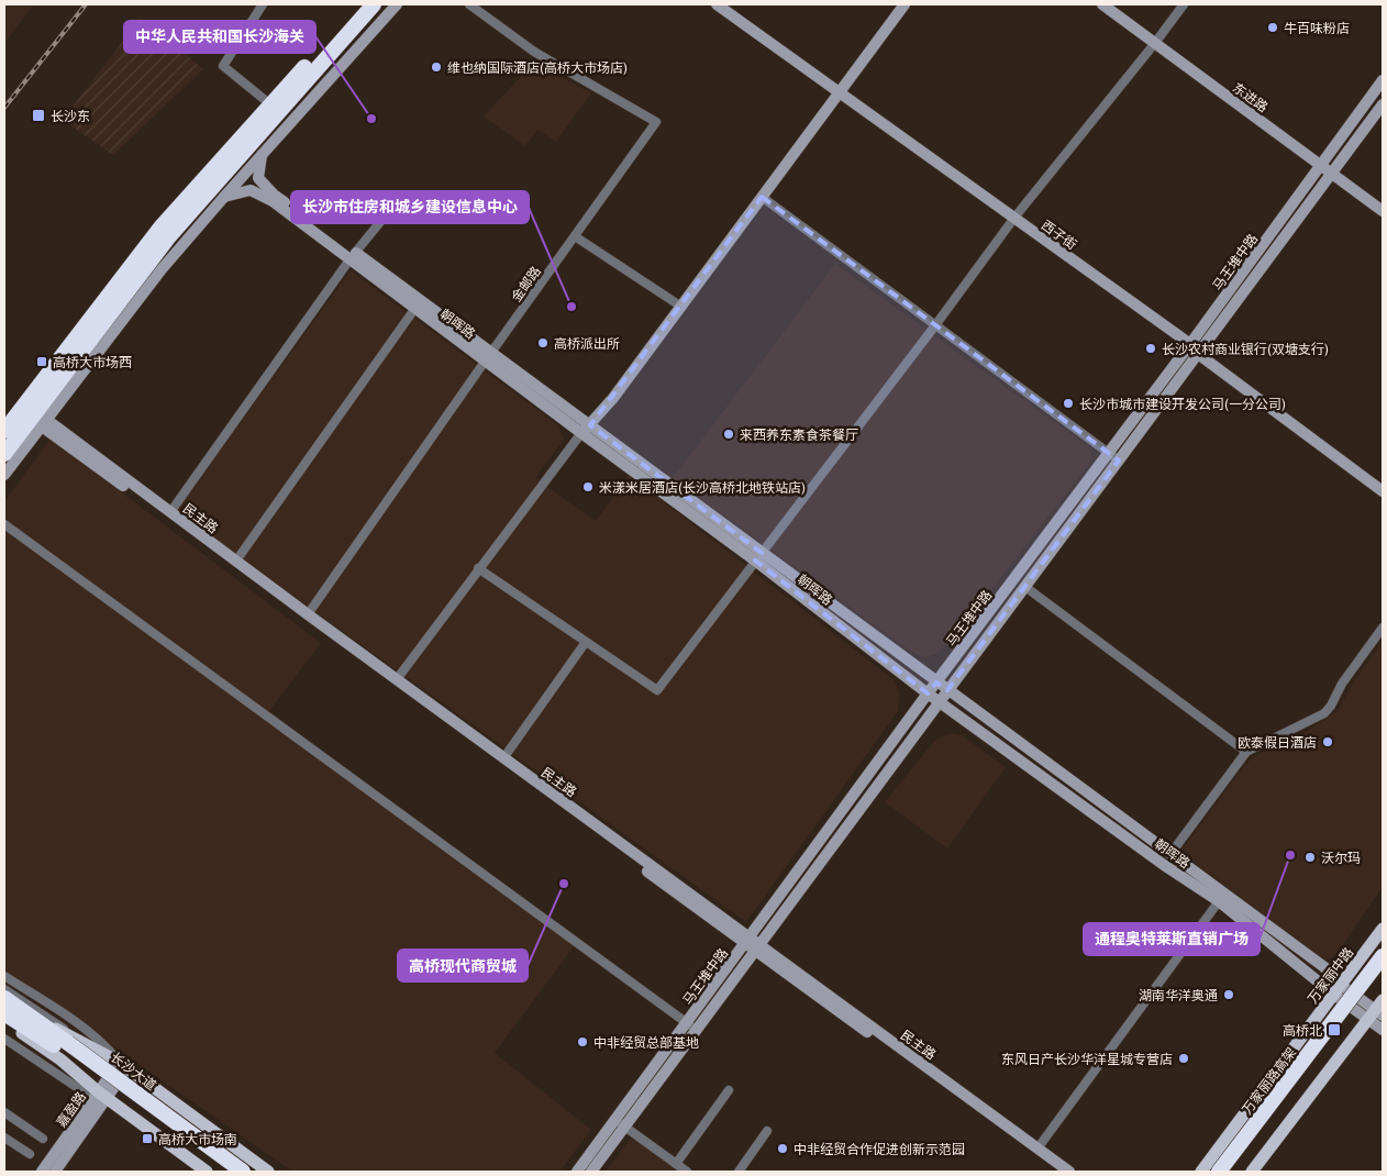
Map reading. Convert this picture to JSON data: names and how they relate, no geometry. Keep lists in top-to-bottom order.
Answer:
{
  "streets": {
    "highway": ["长沙大道", "万家丽路高架"],
    "main road": ["万家丽中路"],
    "street": [
      "东进路",
      "西子街",
      "马王堆中路",
      "金邮路",
      "朝晖路",
      "民主路",
      "嘉盈路"
    ]
  },
  "crossings": [
    ["东进路", "马王堆中路"],
    ["西子街", "马王堆中路"],
    ["马王堆中路", "朝晖路"],
    ["马王堆中路", "民主路"],
    ["金邮路", "朝晖路"],
    ["金邮路", "民主路"],
    ["朝晖路", "万家丽中路"]
  ],
  "places": {
    "other": [
      "牛百味粉店",
      "维也纳国际酒店(高桥大市场店)",
      "中华人民共和国长沙海关",
      "长沙市住房和城乡建设信息中心",
      "高桥派出所",
      "长沙农村商业银行(双塘支行)",
      "长沙市城市建设开发公司(一分公司)",
      "来西养东素食茶餐厅",
      "米漾米居酒店(长沙高桥北地铁站店)",
      "欧泰假日酒店",
      "通程奥特莱斯直销广场",
      "沃尔玛",
      "高桥现代商贸城",
      "湖南华洋奥通",
      "中非经贸总部基地",
      "东风日产长沙华洋星城专营店",
      "中非经贸合作促进创新示范园"
    ],
    "transit": [
      "长沙东",
      "高桥大市场西",
      "高桥北",
      "高桥大市场南"
    ]
  }
}
